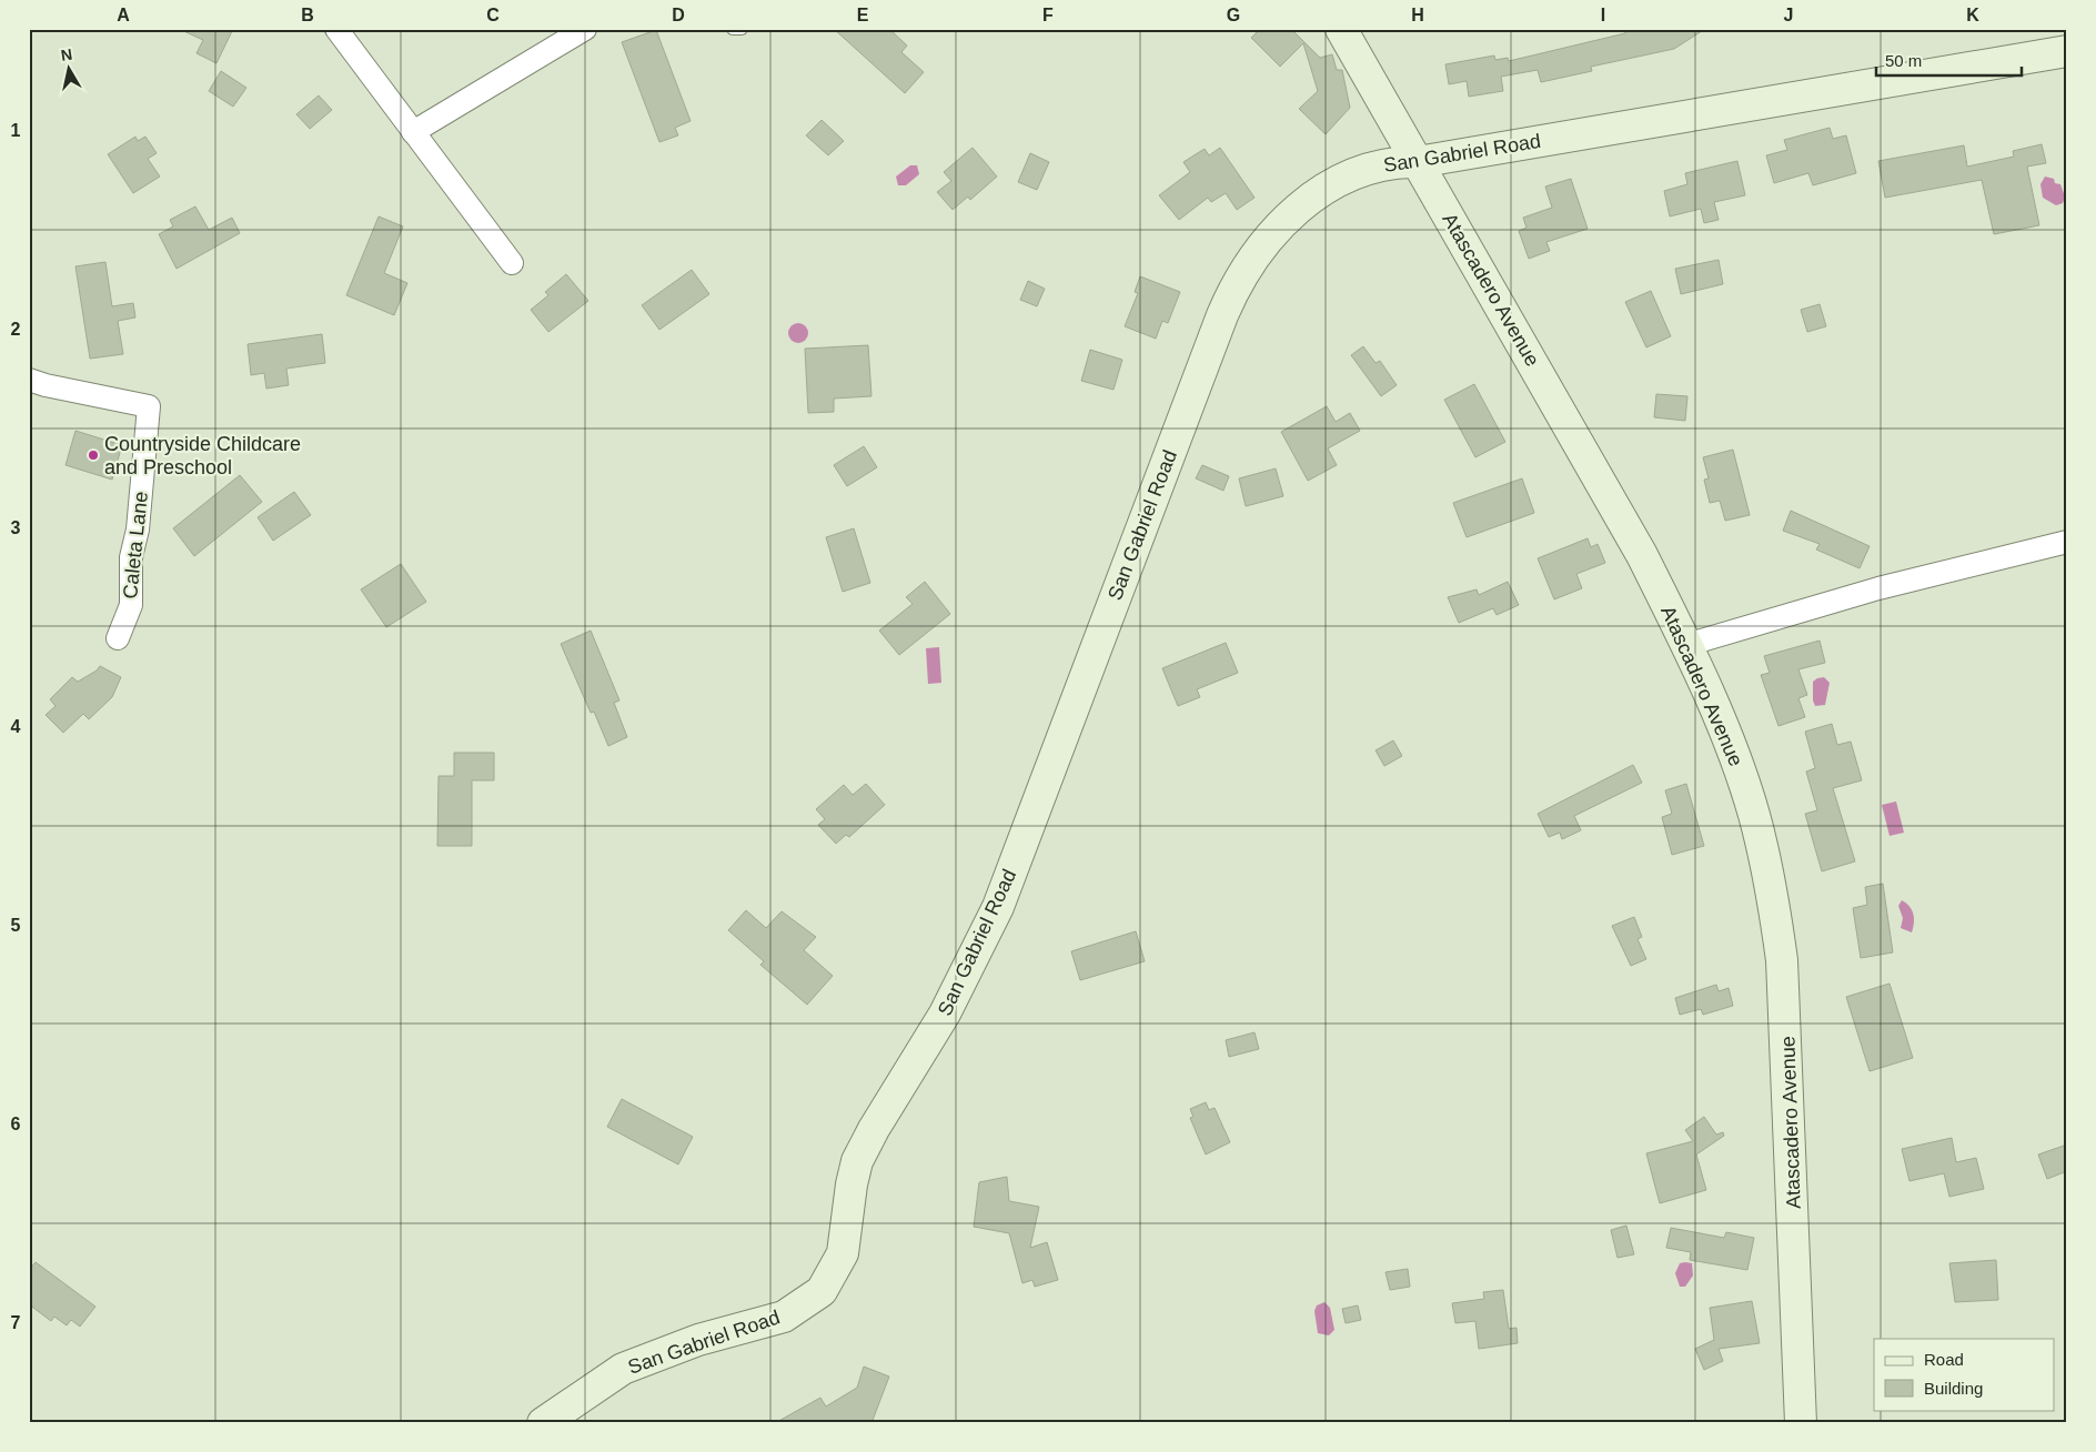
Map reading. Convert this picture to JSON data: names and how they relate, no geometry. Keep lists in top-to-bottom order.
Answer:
{
  "streets": {
    "street": ["San Gabriel Road", "Atascadero Avenue", "Caleta Lane"]
  },
  "crossings": [
    ["San Gabriel Road", "Atascadero Avenue"]
  ],
  "places": ["Countryside Childcare and Preschool"],
  "legend": ["Road", "Building"],
  "scale_bar": "50 m",
  "north": "top",
  "grid": {
    "columns": [
      "A",
      "B",
      "C",
      "D",
      "E",
      "F",
      "G",
      "H",
      "I",
      "J",
      "K"
    ],
    "rows": [
      "1",
      "2",
      "3",
      "4",
      "5",
      "6",
      "7"
    ]
  }
}
